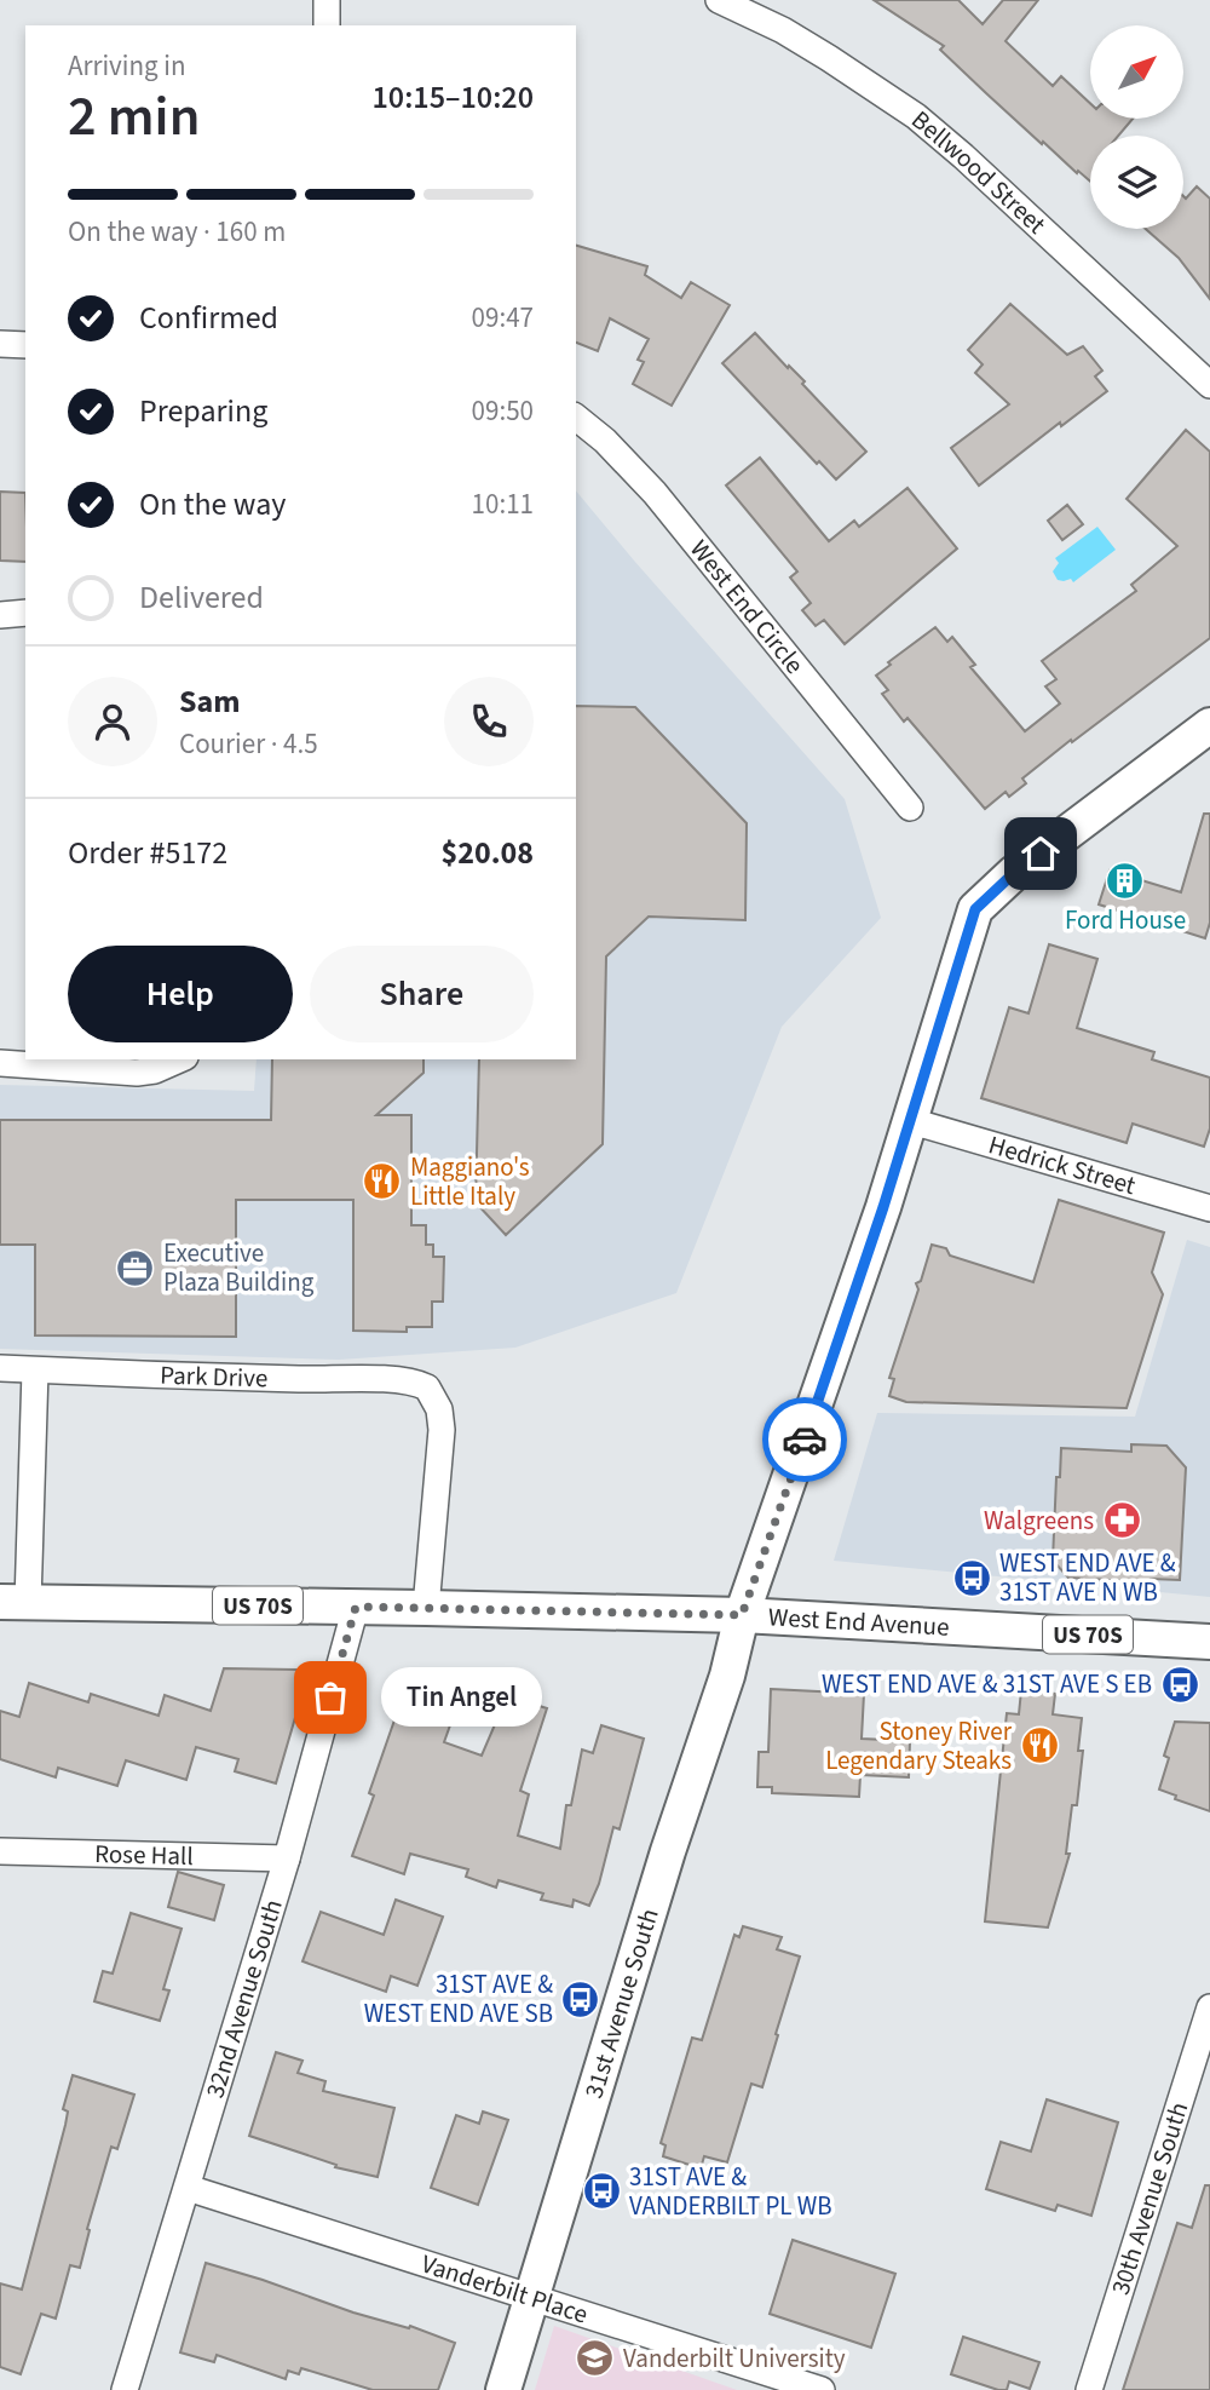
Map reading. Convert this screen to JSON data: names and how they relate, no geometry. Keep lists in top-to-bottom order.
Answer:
{
  "streets": {
    "main road": ["US 70S", "West End Avenue", "31st Avenue South"],
    "street": [
      "Bellwood Street",
      "West End Circle",
      "Hedrick Street",
      "Park Drive",
      "Rose Hall",
      "32nd Avenue South",
      "30th Avenue South",
      "Vanderbilt Place"
    ]
  },
  "crossings": [
    ["Hedrick Street", "31st Avenue South"],
    ["Park Drive", "West End Avenue"],
    ["West End Avenue", "32nd Avenue South"],
    ["West End Avenue", "31st Avenue South"],
    ["Rose Hall", "32nd Avenue South"],
    ["32nd Avenue South", "Vanderbilt Place"],
    ["31st Avenue South", "Vanderbilt Place"]
  ],
  "places": {
    "building": ["Ford House"],
    "restaurant": ["Maggiano's Little Italy", "Stoney River Legendary Steaks"],
    "office": ["Executive Plaza Building"],
    "pharmacy": ["Walgreens"],
    "bus stop": [
      "WEST END AVE & 31ST AVE N WB",
      "WEST END AVE & 31ST AVE S EB",
      "31ST AVE & WEST END AVE SB",
      "31ST AVE & VANDERBILT PL WB"
    ],
    "other": ["Tin Angel"],
    "school or university": ["Vanderbilt University"]
  },
  "north": "top right",
  "page": {
    "heading": ["2 min", "Arriving in", "10:15–10:20"],
    "panel": [
      "Sam",
      "Courier · 4.5",
      "Order #5172",
      "$20.08"
    ],
    "bar": "On the way · 160 m",
    "list": [
      ["Confirmed", "09:47"],
      ["Preparing", "09:50"],
      ["On the way", "10:11"],
      "Delivered"
    ],
    "buttons": ["Help", "Share"],
    "bubble": "Tin Angel"
  }
}
